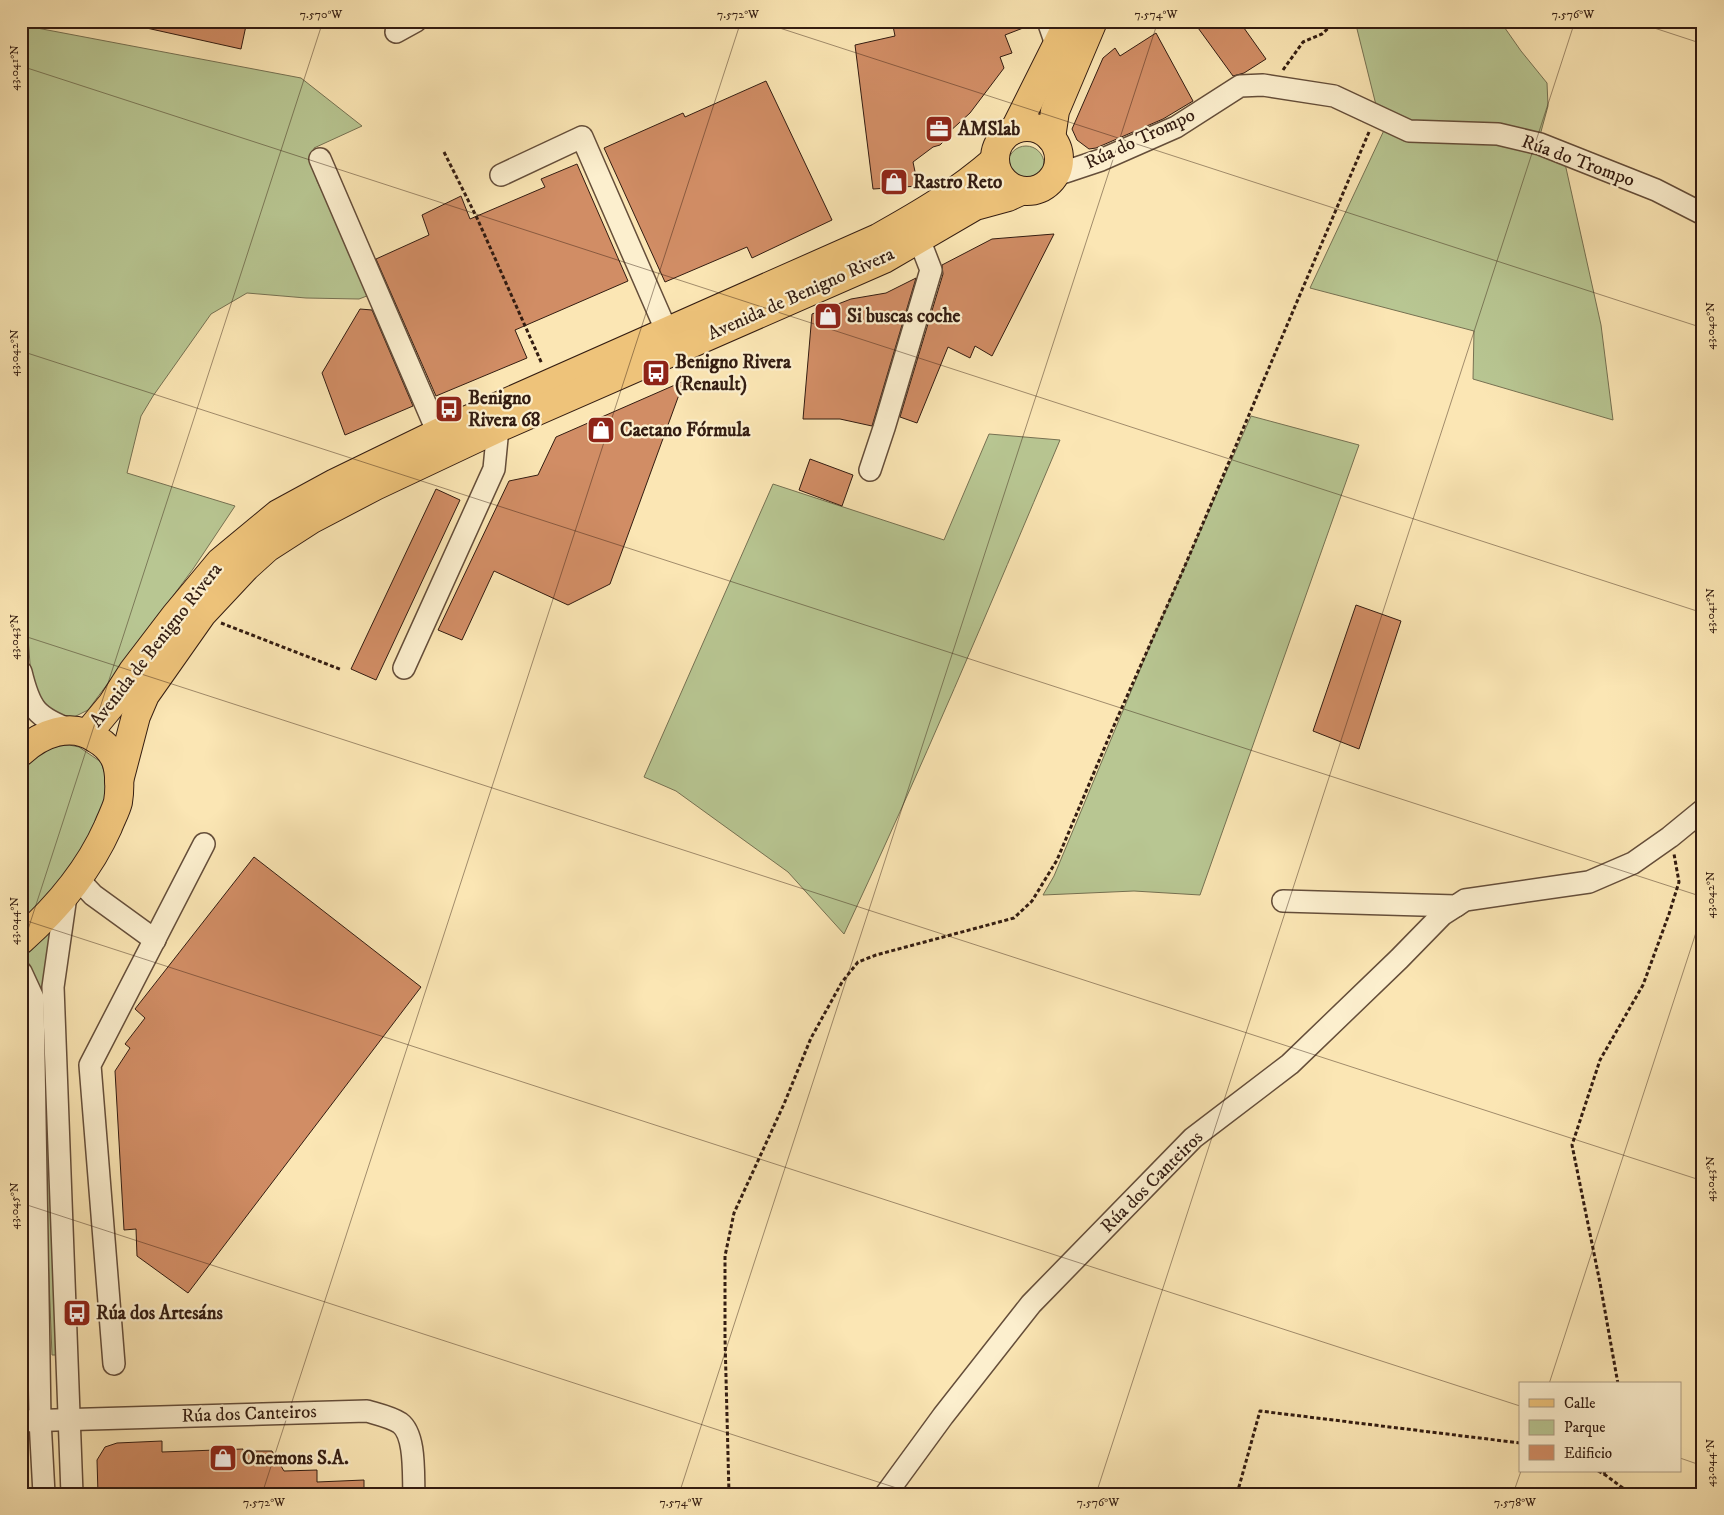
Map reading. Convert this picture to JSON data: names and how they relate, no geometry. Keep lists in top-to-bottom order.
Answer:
{
  "streets": {
    "main road": ["Avenida de Benigno Rivera"],
    "street": ["Rúa do Trompo", "Rúa dos Canteiros"]
  },
  "crossings": [
    ["Rúa do Trompo", "Avenida de Benigno Rivera"]
  ],
  "places": {
    "office": ["AMSlab"],
    "shop": [
      "Rastro Reto",
      "Si buscas coche",
      "Caetano Fórmula",
      "Onemons S.A."
    ],
    "bus stop": ["Benigno Rivera (Renault)", "Benigno Rivera 68", "Rúa dos Artesáns"]
  },
  "legend": ["Calle", "Parque", "Edificio"],
  "coordinates": [
    "7.570°W",
    "7.572°W",
    "7.574°W",
    "7.576°W",
    "43.041°N",
    "43.040°N",
    "43.042°N",
    "43.043°N",
    "43.044°N",
    "43.045°N",
    "7.578°W"
  ]
}
